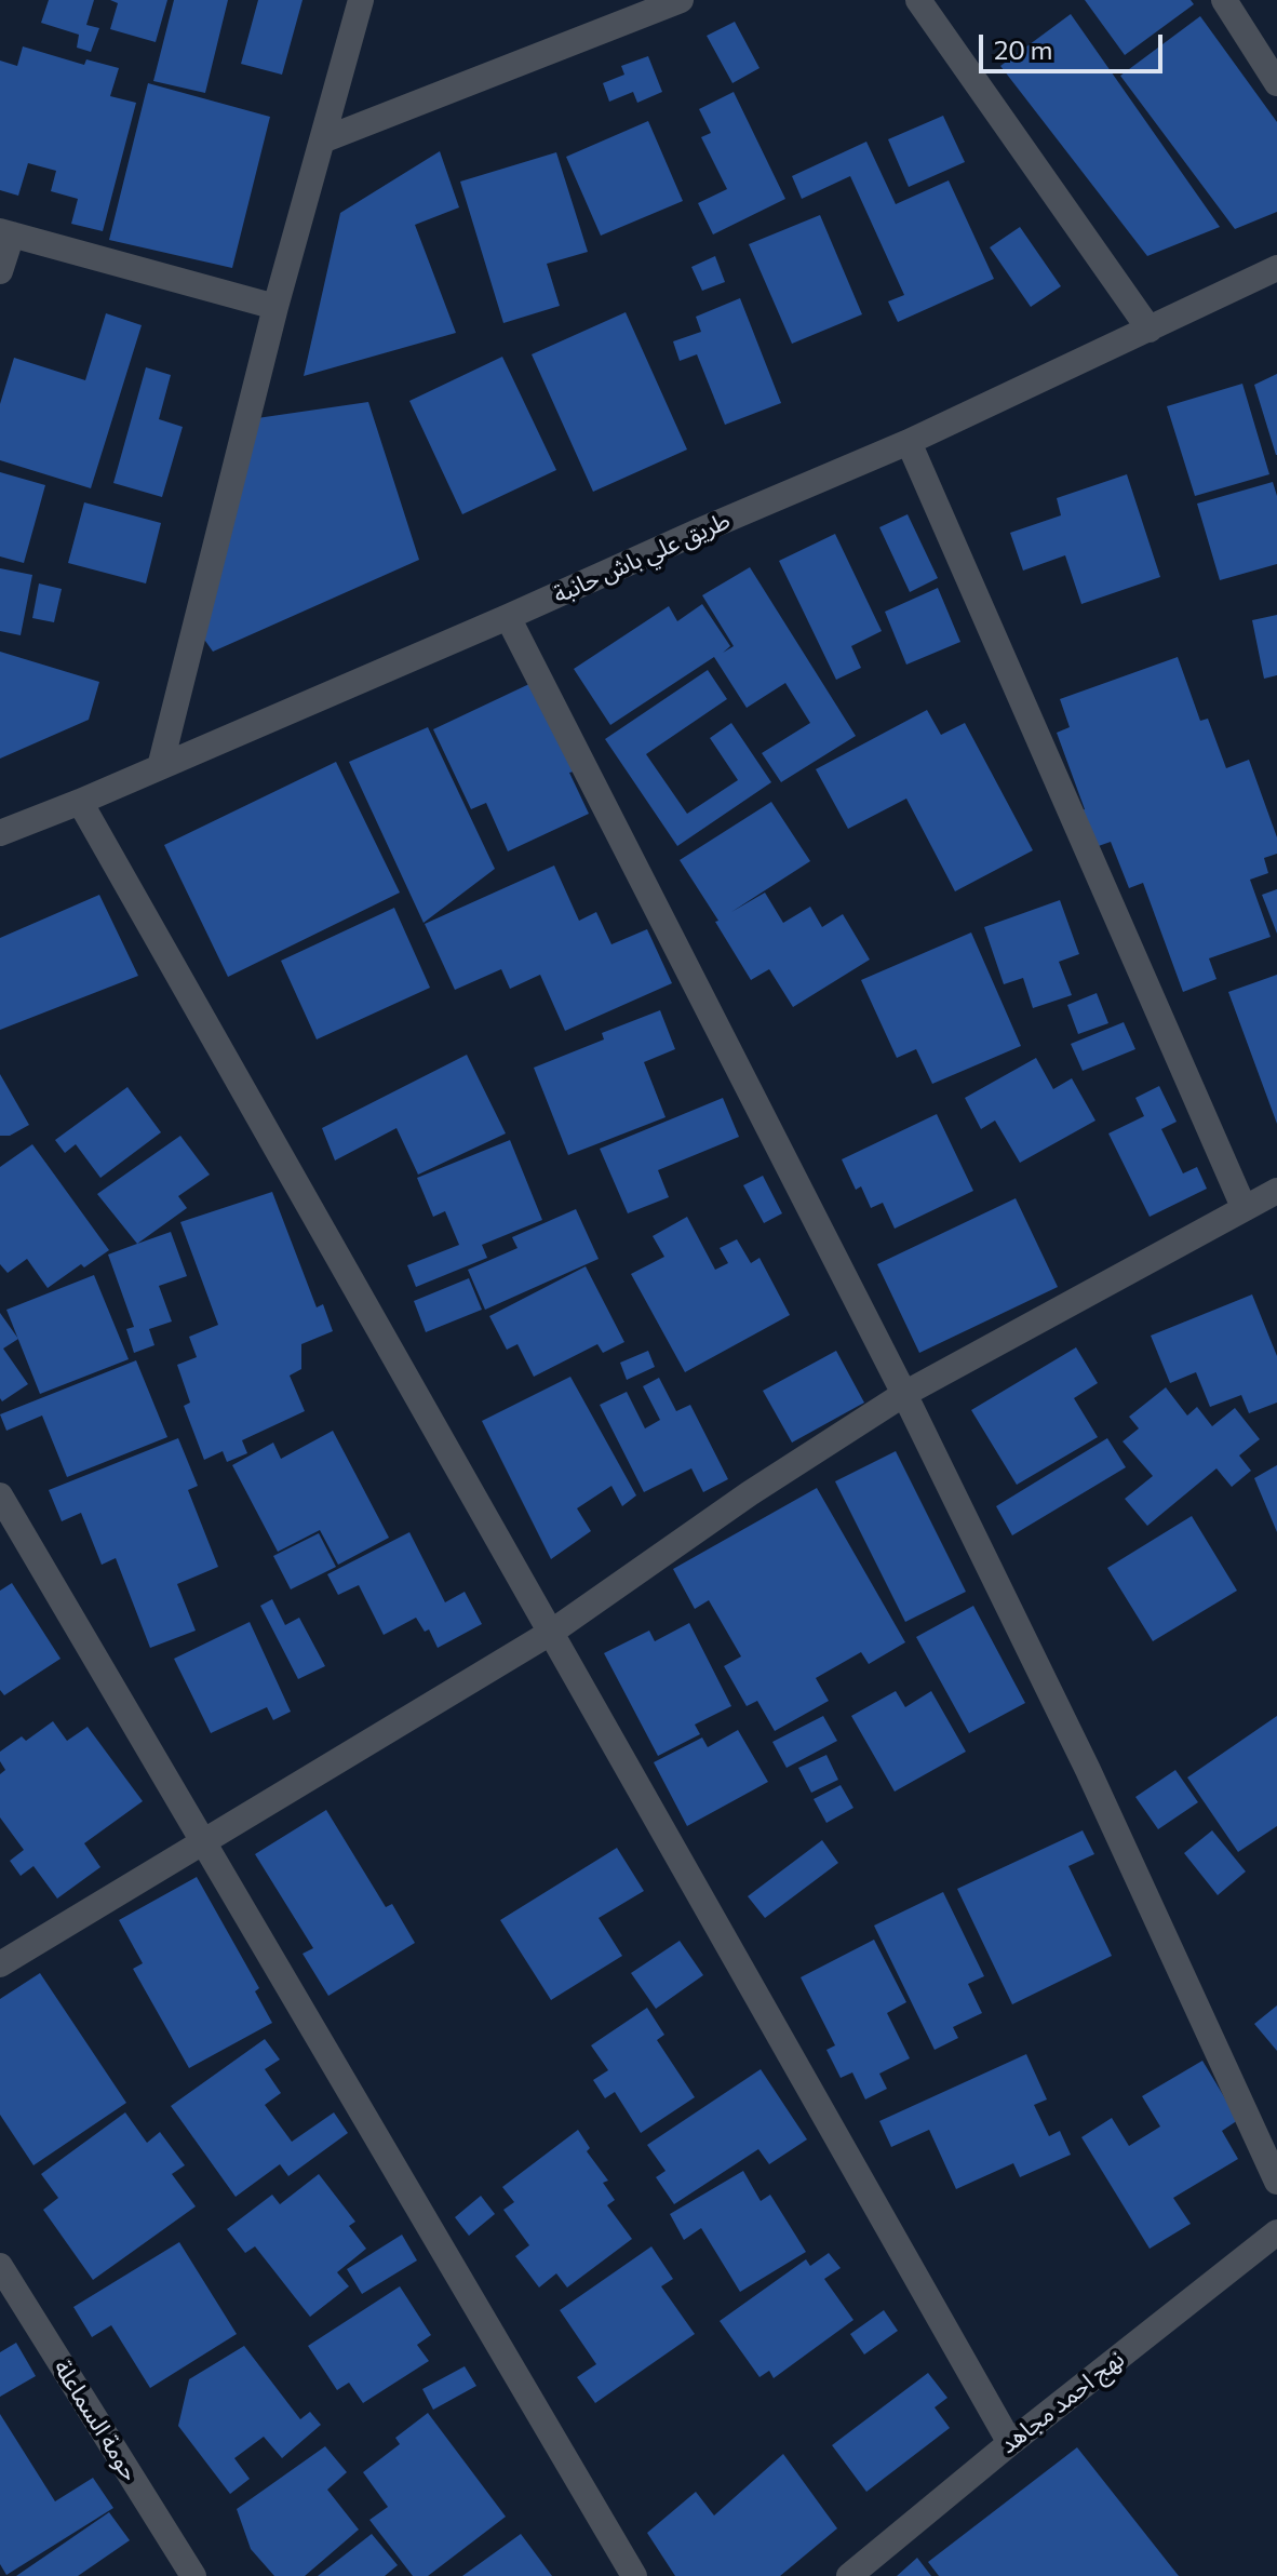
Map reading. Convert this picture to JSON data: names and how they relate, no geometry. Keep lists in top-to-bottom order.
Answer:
{
  "streets": {
    "street": ["طريق علي باش حانبة", "نهج احمد مجاهد", "حومة السماعلة"]
  },
  "scale_bar": "20 m"
}
